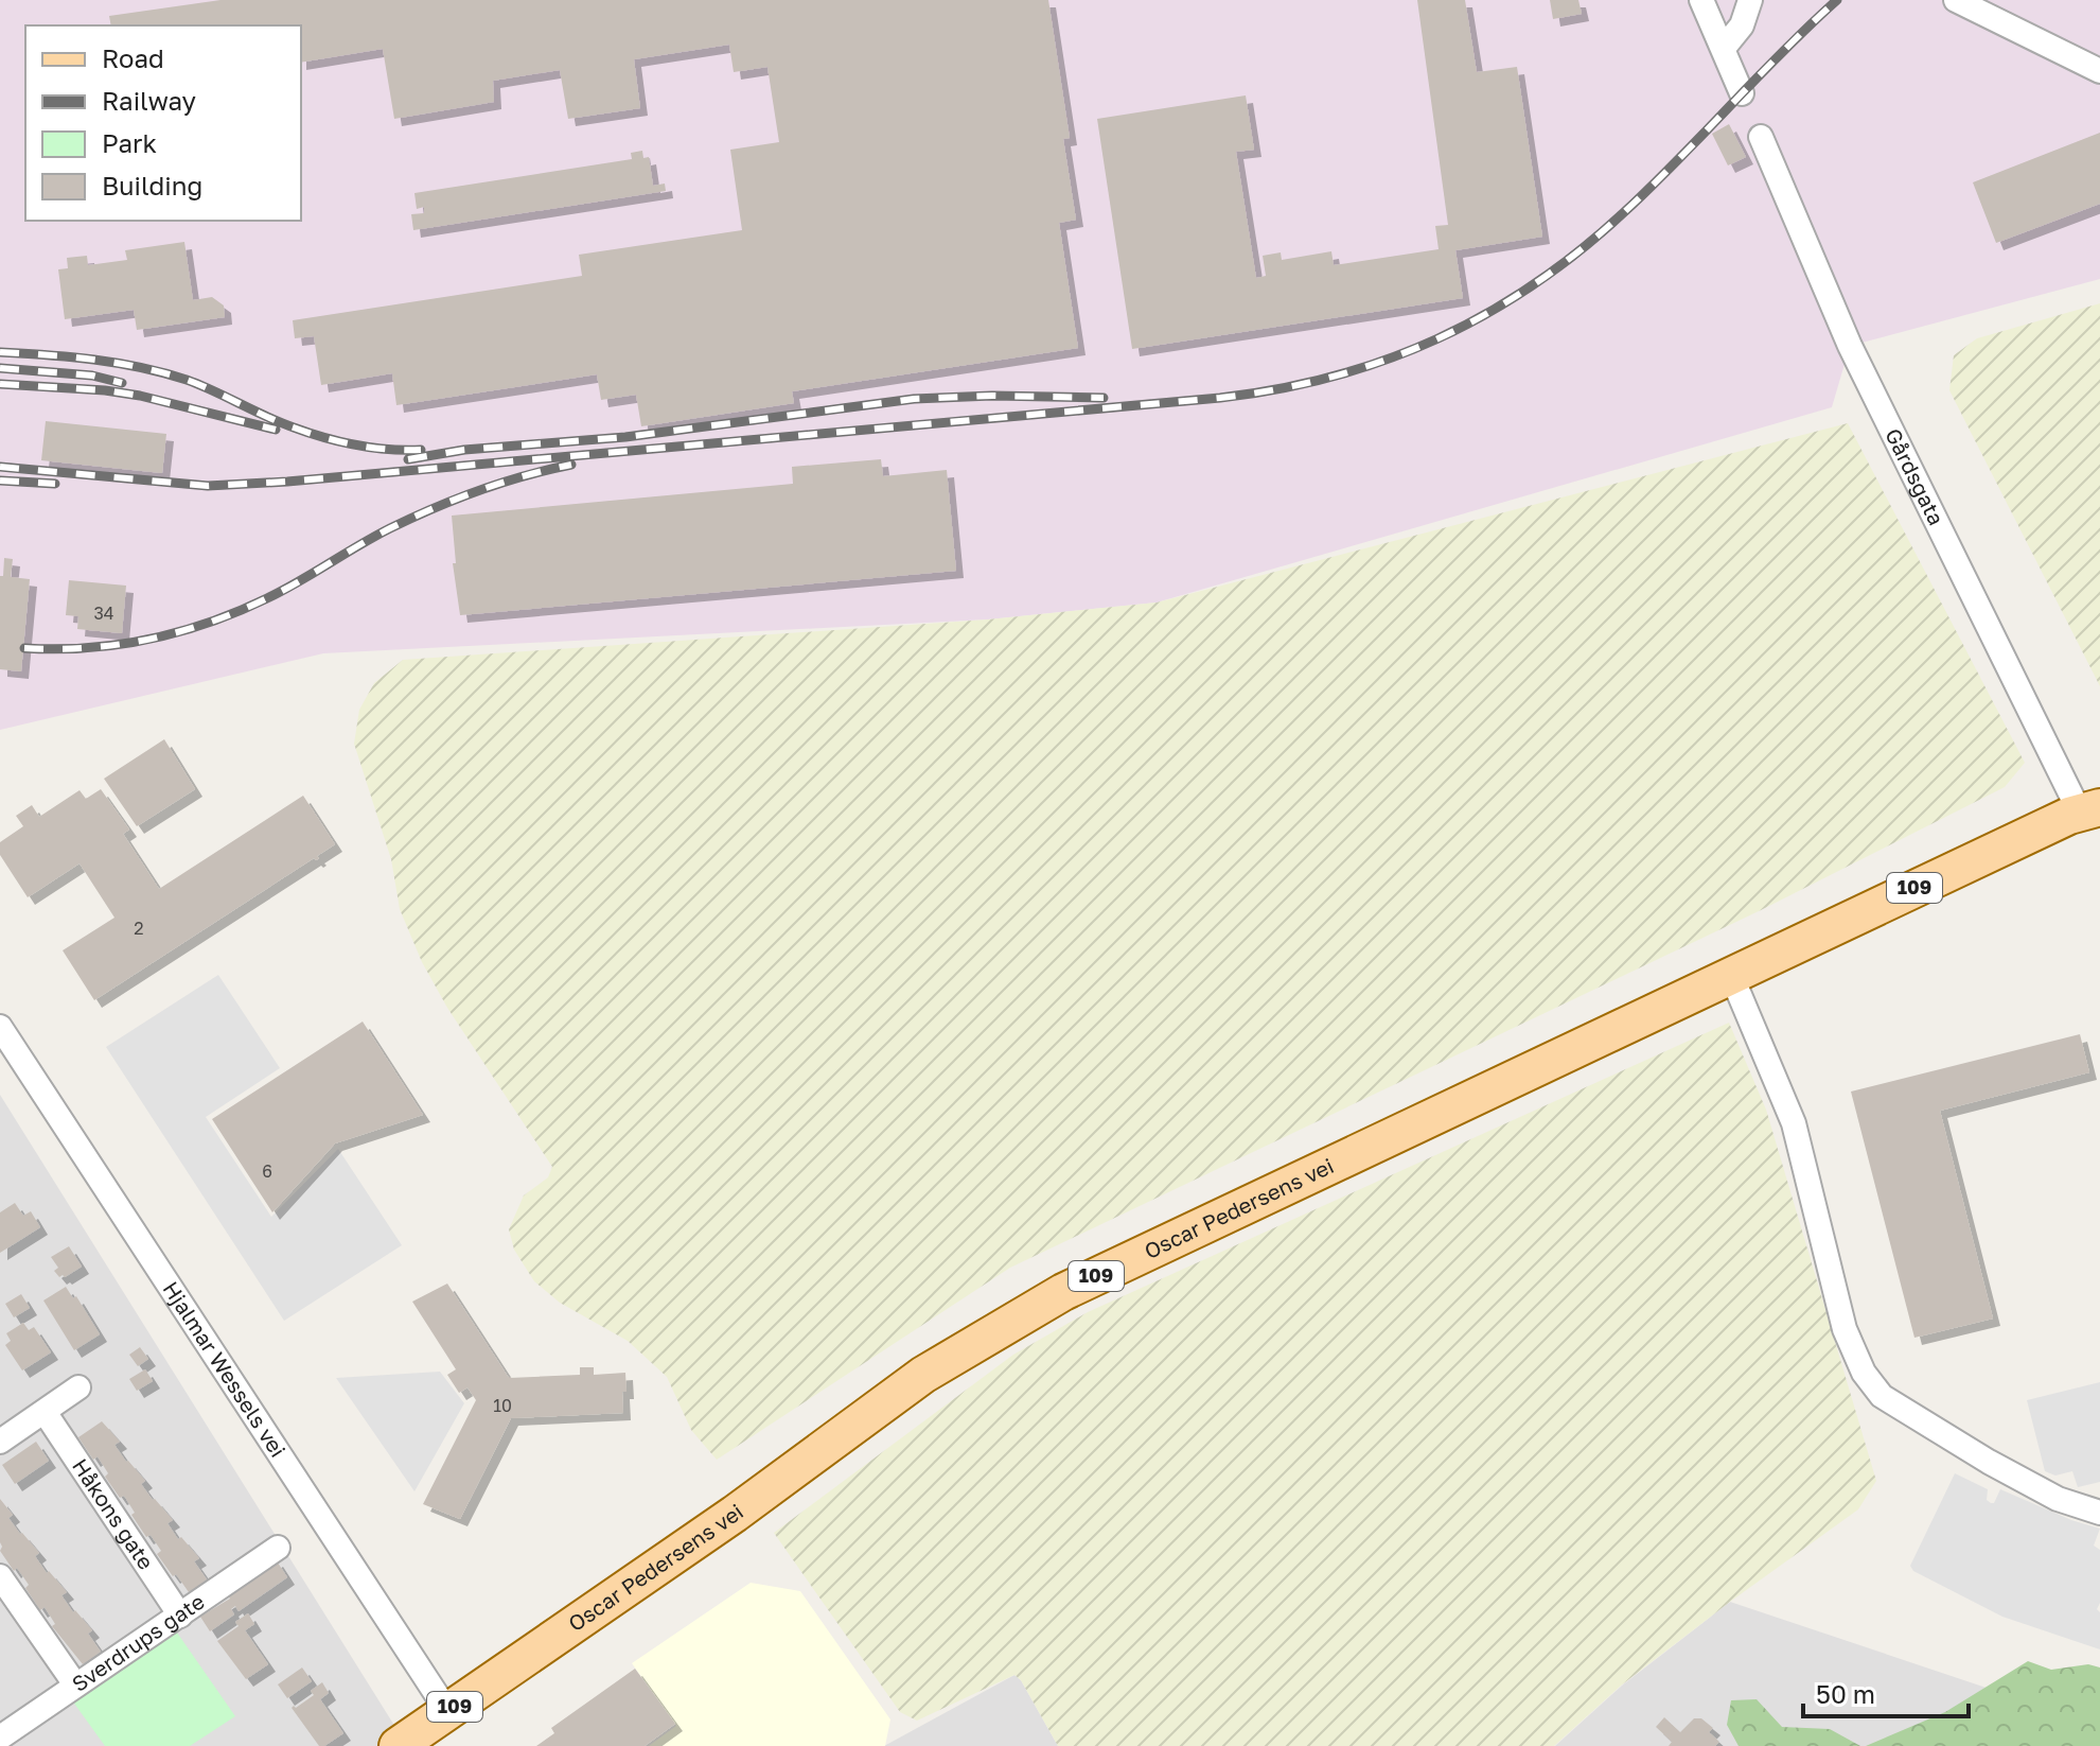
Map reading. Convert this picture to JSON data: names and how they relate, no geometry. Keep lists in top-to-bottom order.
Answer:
{
  "streets": {
    "main road": ["109", "Oscar Pedersens vei"],
    "street": [
      "Gårdsgata",
      "Hjalmar Wessels vei",
      "Håkons gate",
      "Sverdrups gate"
    ]
  },
  "crossings": [
    ["Gårdsgata", "Oscar Pedersens vei"],
    ["Oscar Pedersens vei", "Hjalmar Wessels vei"],
    ["Håkons gate", "Sverdrups gate"]
  ],
  "house_numbers": [
    "34",
    "2",
    "6",
    "10"
  ],
  "legend": [
    "Road",
    "Railway",
    "Park",
    "Building"
  ],
  "scale_bar": "50 m"
}
